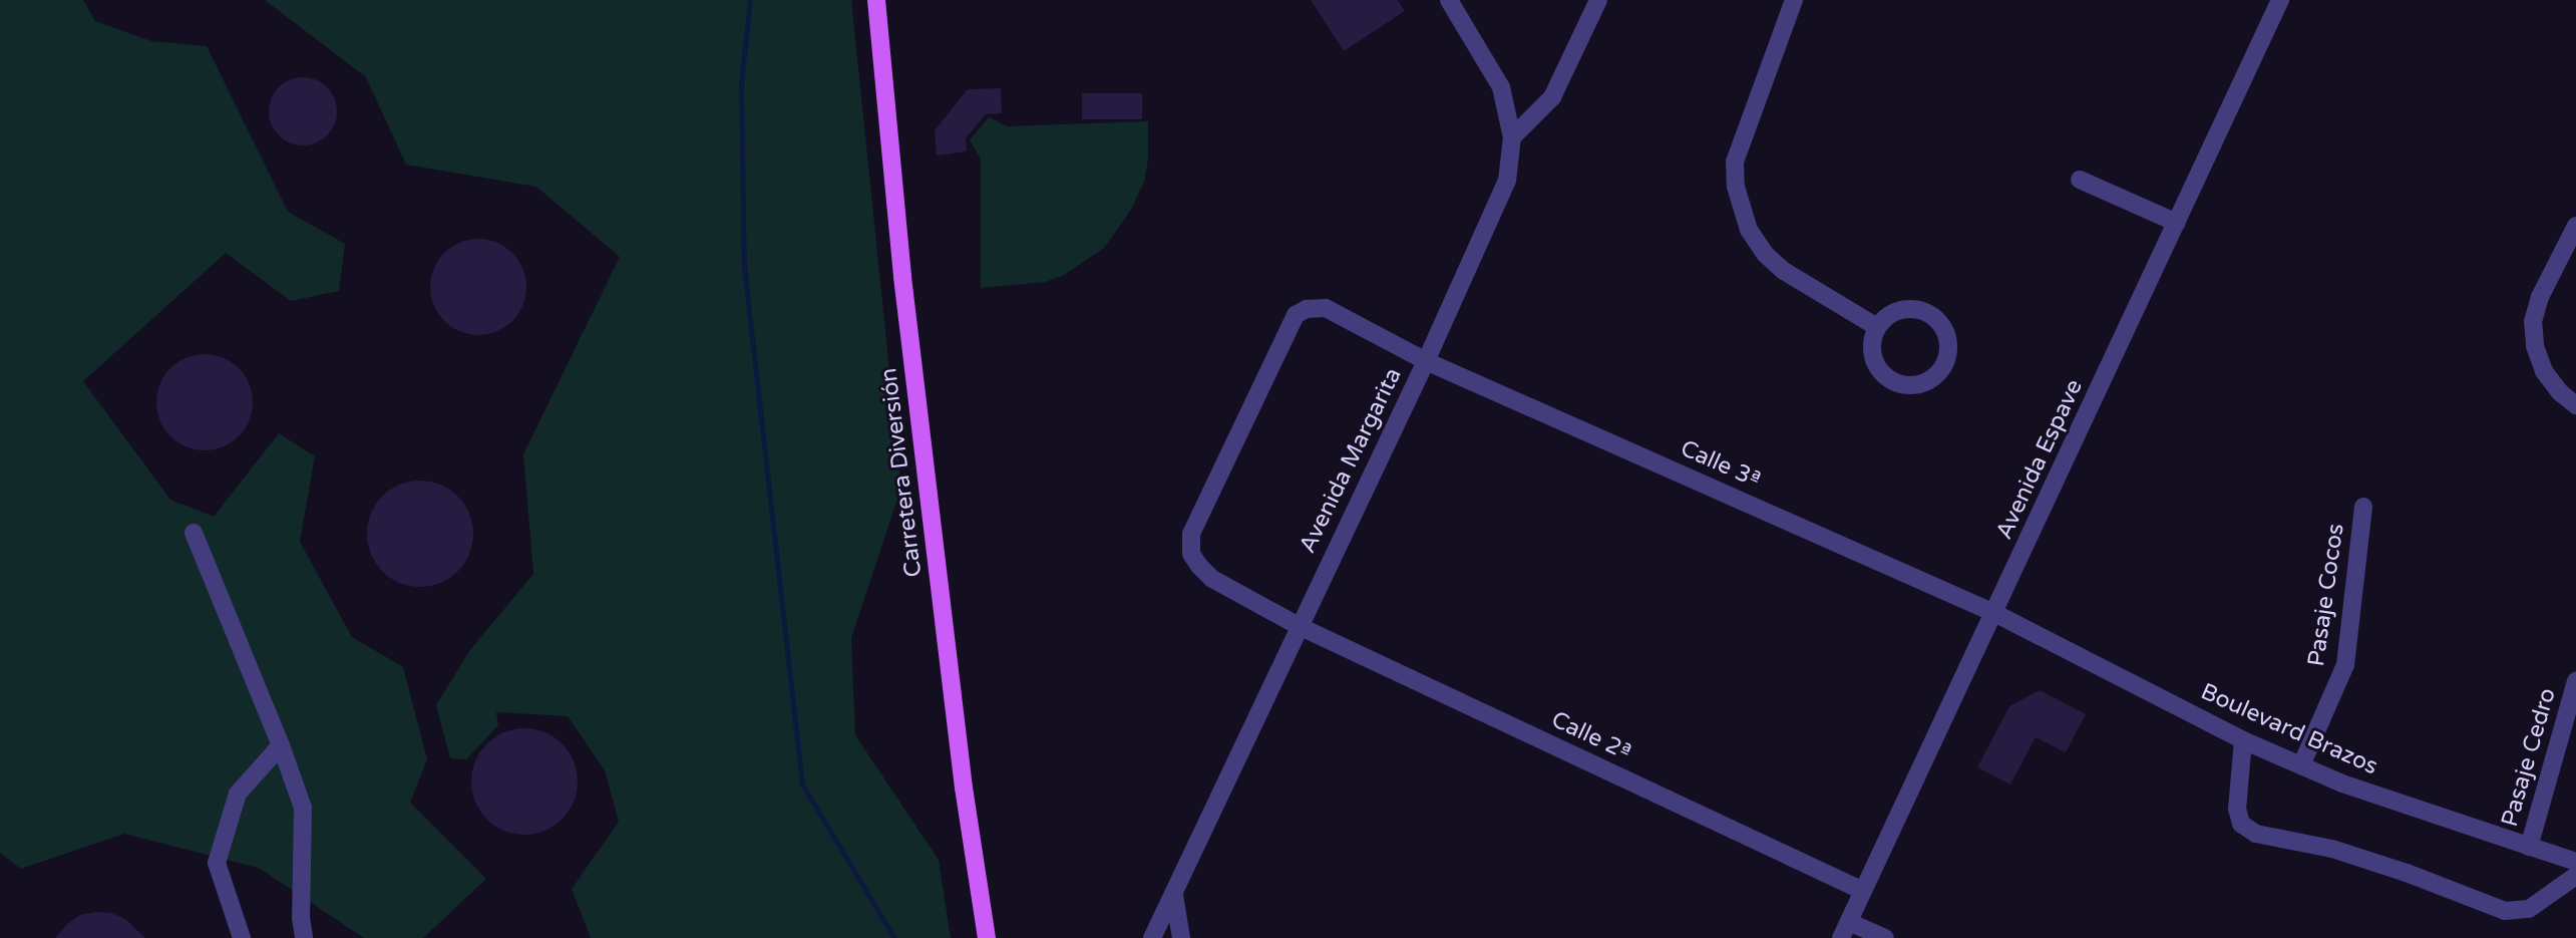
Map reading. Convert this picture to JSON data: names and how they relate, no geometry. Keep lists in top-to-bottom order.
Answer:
{
  "streets": {
    "main road": ["Carretera Diversión"],
    "street": [
      "Avenida Espave",
      "Avenida Margarita",
      "Calle 3ª",
      "Pasaje Cocos",
      "Boulevard Brazos",
      "Calle 2ª",
      "Pasaje Cedro"
    ]
  },
  "crossings": [
    ["Avenida Espave", "Calle 3ª"],
    ["Avenida Espave", "Boulevard Brazos"],
    ["Avenida Espave", "Calle 2ª"],
    ["Avenida Margarita", "Calle 3ª"],
    ["Avenida Margarita", "Calle 2ª"],
    ["Calle 3ª", "Boulevard Brazos"],
    ["Calle 3ª", "Calle 2ª"],
    ["Pasaje Cocos", "Boulevard Brazos"],
    ["Boulevard Brazos", "Pasaje Cedro"]
  ]
}
